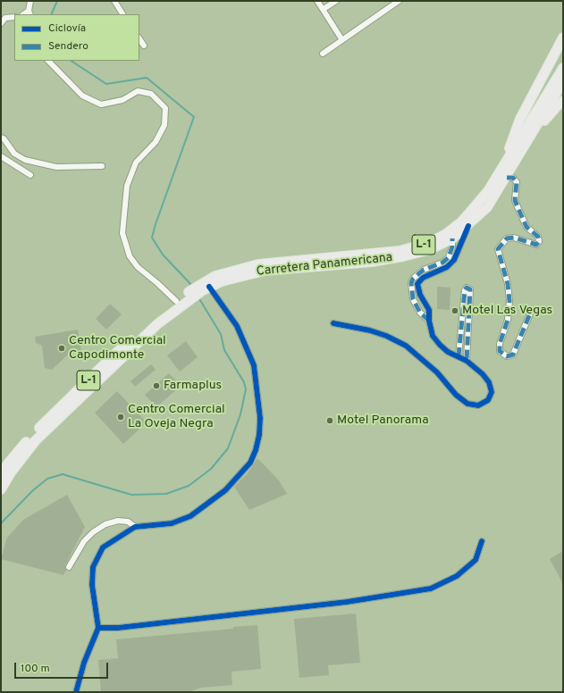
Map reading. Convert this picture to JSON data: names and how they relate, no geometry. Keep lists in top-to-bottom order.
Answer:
{
  "streets": {
    "main road": ["L-1", "Carretera Panamericana"]
  },
  "places": [
    "Motel Las Vegas",
    "Centro Comercial Capodimonte",
    "Farmaplus",
    "Centro Comercial La Oveja Negra",
    "Motel Panorama"
  ],
  "legend": ["Ciclovía", "Sendero"],
  "scale_bar": "100 m"
}
